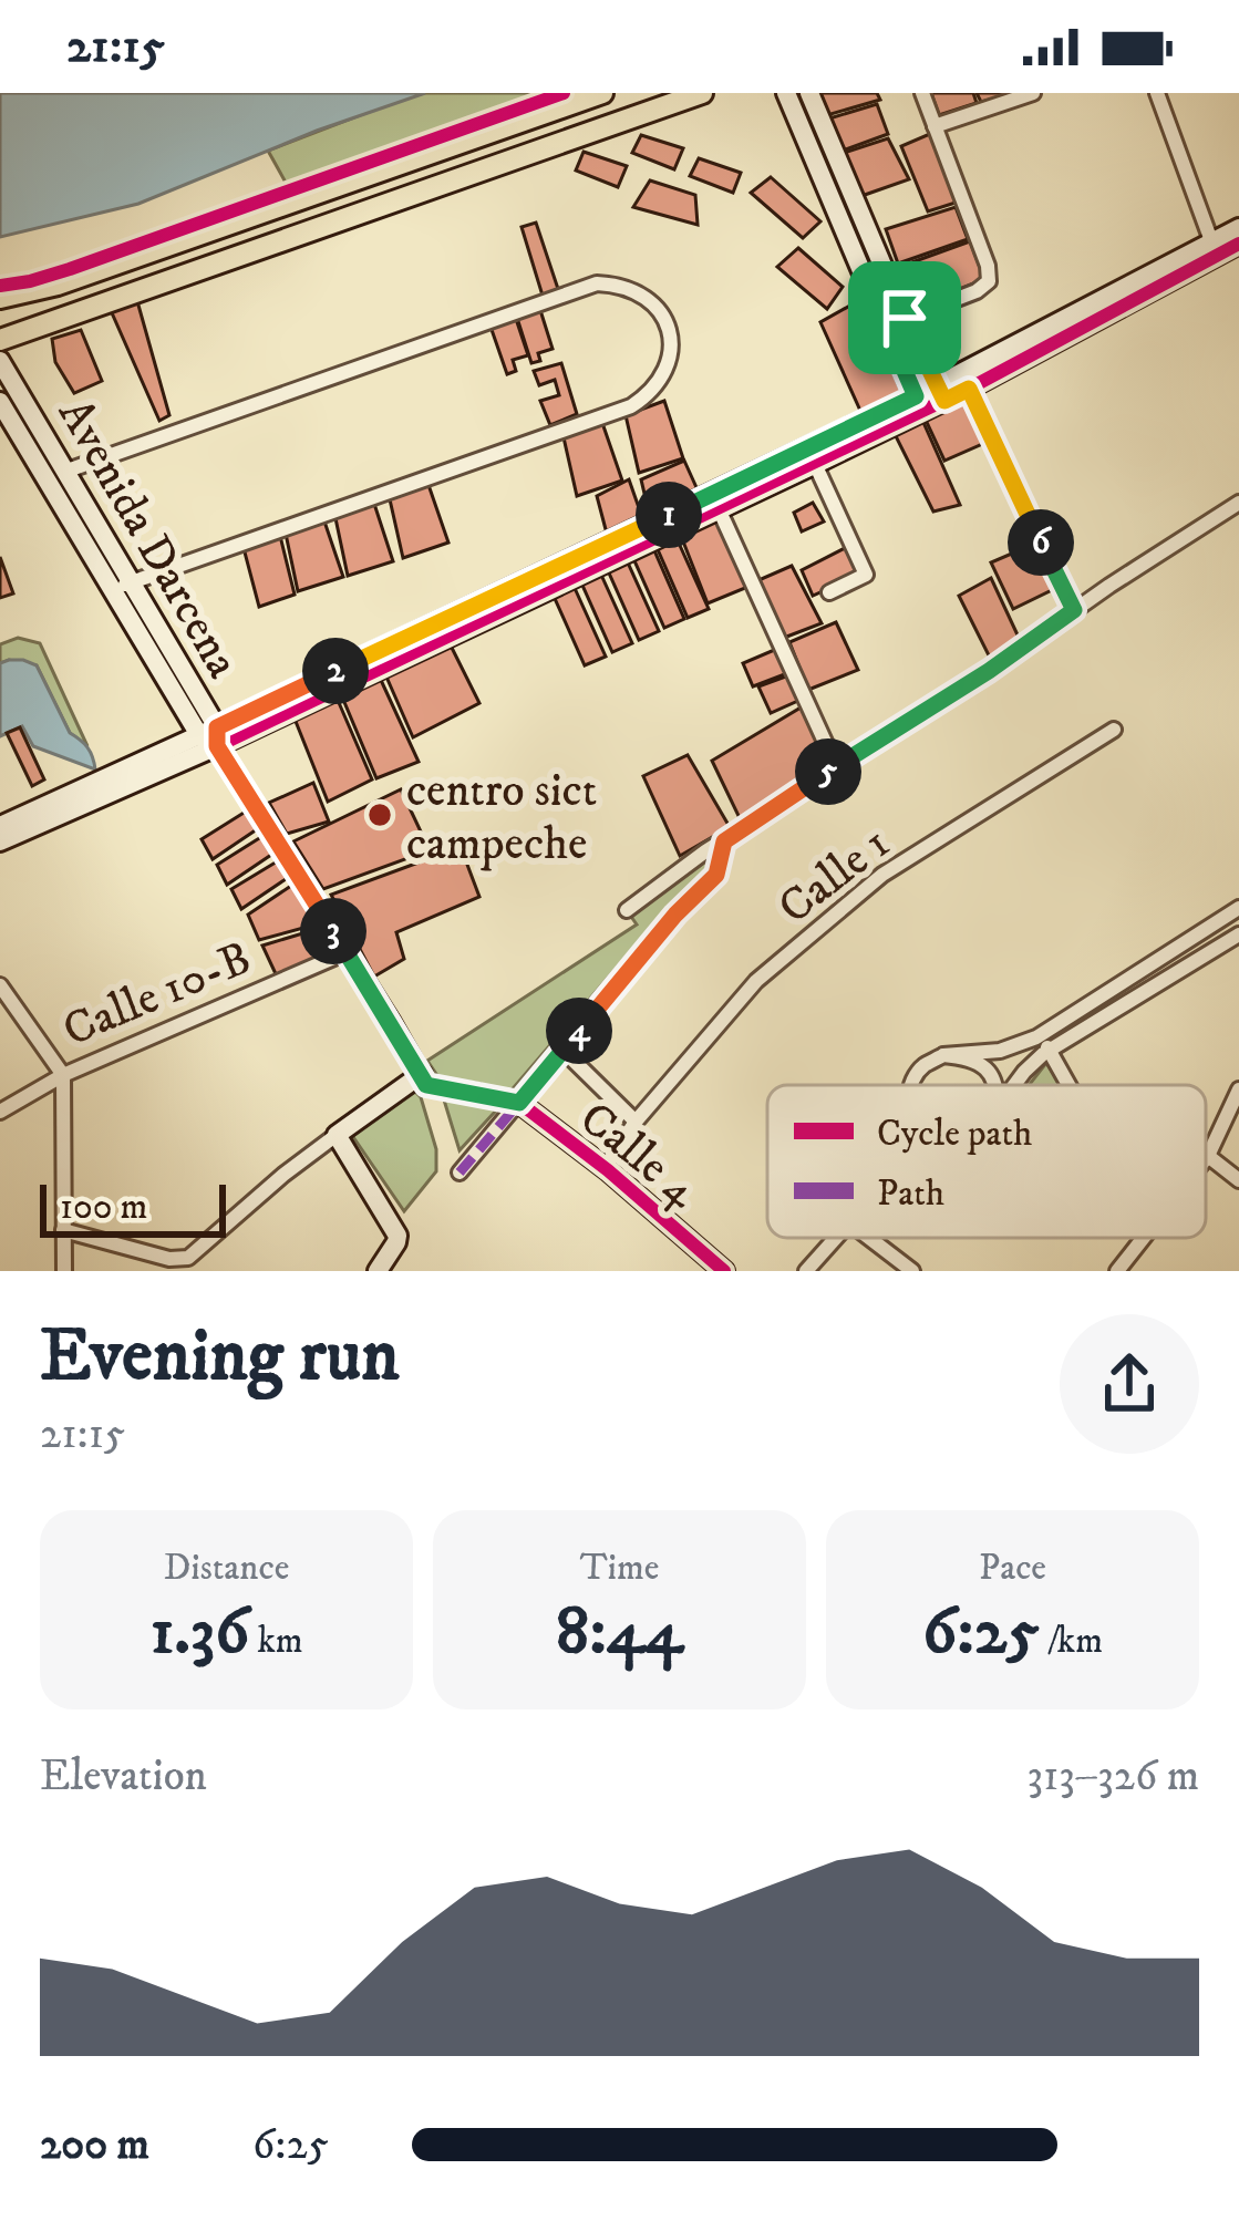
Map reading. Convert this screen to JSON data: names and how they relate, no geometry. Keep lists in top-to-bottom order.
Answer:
{
  "streets": {
    "street": [
      "Avenida Darcena",
      "Calle 1",
      "Calle 10-B",
      "Calle 4"
    ]
  },
  "crossings": [
    ["Calle 1", "Calle 4"]
  ],
  "places": ["centro sict campeche"],
  "legend": ["Cycle path", "Path"],
  "scale_bar": "100 m",
  "page": {
    "status": "21:15",
    "pins": [
      "1",
      "6",
      "2",
      "5",
      "3",
      "4"
    ],
    "scale": "100 m",
    "heading": ["Evening run", "21:15"],
    "stats": [
      ["Distance", "1.36 km"],
      ["Time", "8:44"],
      ["Pace", "6:25 /km"]
    ],
    "chart": ["Elevation", "313–326 m"],
    "list": [
      {
        "name": "200 m",
        "note": "6:25"
      }
    ]
  }
}
